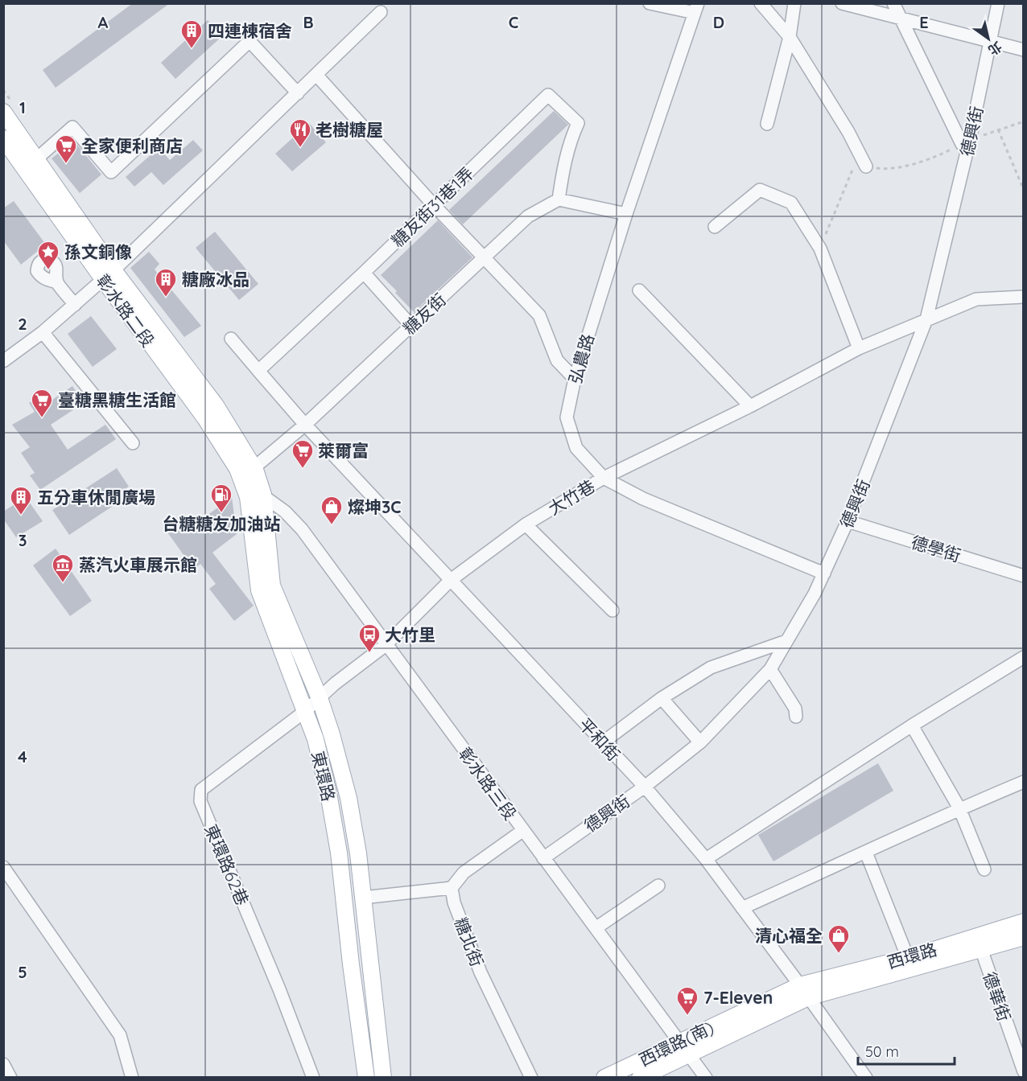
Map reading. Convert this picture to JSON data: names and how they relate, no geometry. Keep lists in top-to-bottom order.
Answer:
{
  "streets": {
    "main road": [
      "彰水路二段",
      "東環路",
      "西環路",
      "西環路(南)"
    ],
    "street": [
      "德興街",
      "糖友街31巷1弄",
      "糖友街",
      "弘農路",
      "大竹巷",
      "德學街",
      "平和街",
      "彰水路三段",
      "東環路62巷",
      "糖北街",
      "德華街"
    ]
  },
  "crossings": [
    ["德興街", "弘農路"],
    ["德興街", "大竹巷"],
    ["德興街", "德學街"],
    ["德興街", "平和街"],
    ["德興街", "彰水路三段"],
    ["糖友街31巷1弄", "糖友街"],
    ["糖友街31巷1弄", "平和街"],
    ["彰水路二段", "糖友街"],
    ["彰水路二段", "東環路"],
    ["彰水路二段", "彰水路三段"],
    ["糖友街", "平和街"],
    ["糖友街", "東環路"],
    ["糖友街", "彰水路三段"],
    ["弘農路", "大竹巷"],
    ["大竹巷", "平和街"],
    ["大竹巷", "東環路"],
    ["大竹巷", "彰水路三段"],
    ["大竹巷", "東環路62巷"],
    ["平和街", "西環路"],
    ["平和街", "西環路(南)"],
    ["東環路", "彰水路三段"],
    ["東環路", "東環路62巷"],
    ["彰水路三段", "西環路(南)"],
    ["西環路", "德華街"],
    ["西環路", "西環路(南)"]
  ],
  "places": {
    "building": ["四連棟宿舍", "糖廠冰品", "五分車休閒廣場"],
    "restaurant": ["老樹糖屋"],
    "supermarket": [
      "全家便利商店",
      "臺糖黑糖生活館",
      "萊爾富",
      "7-Eleven"
    ],
    "place": ["孫文銅像"],
    "fuel station": ["台糖糖友加油站"],
    "shop": ["燦坤3C", "清心福全"],
    "museum": ["蒸汽火車展示館"],
    "bus stop": ["大竹里"]
  },
  "scale_bar": "50 m",
  "north": "bottom right",
  "grid": {
    "columns": [
      "A",
      "B",
      "C",
      "D",
      "E"
    ],
    "rows": [
      "1",
      "2",
      "3",
      "4",
      "5"
    ]
  }
}
